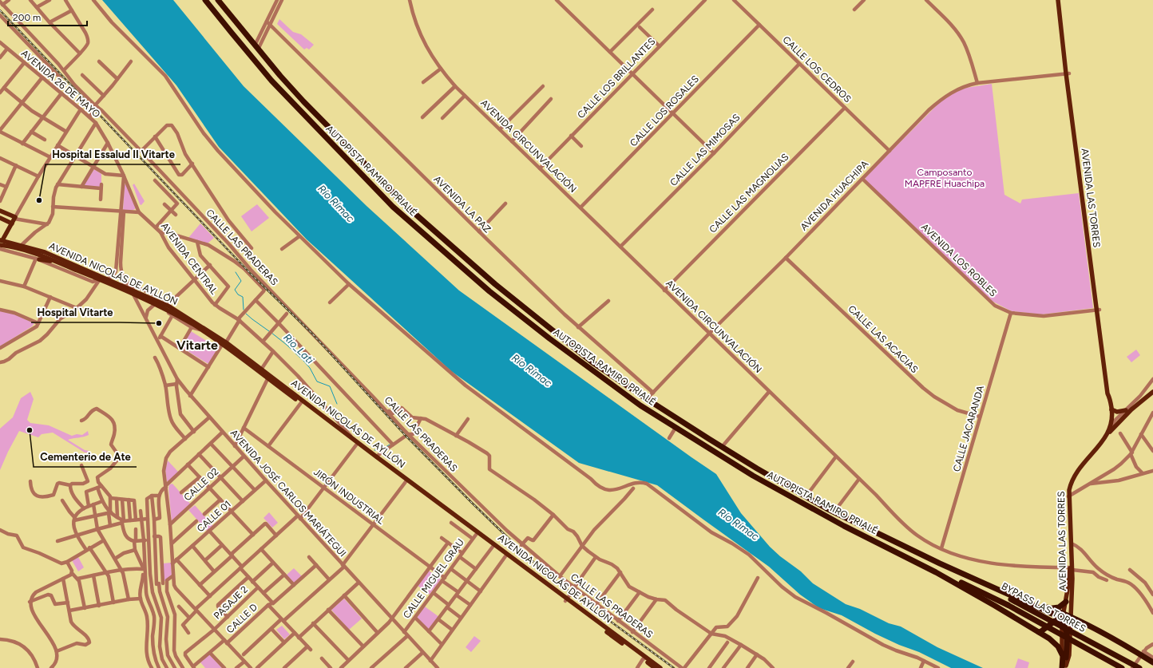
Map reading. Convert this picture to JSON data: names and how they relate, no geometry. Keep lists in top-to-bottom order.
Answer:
{
  "streets": {
    "highway": ["AUTOPISTA RAMIRO PRIALÉ", "BYPASS LAS TORRES"],
    "main road": ["AVENIDA LAS TORRES", "AVENIDA NICOLÁS DE AYLLÓN"],
    "street": [
      "CALLE LOS CEDROS",
      "CALLE LOS BRILLANTES",
      "AVENIDA 26 DE MAYO",
      "CALLE LOS ROSALES",
      "AVENIDA CIRCUNVALACIÓN",
      "CALLE LAS MIMOSAS",
      "CALLE LAS MAGNOLIAS",
      "AVENIDA HUACHIPA",
      "AVENIDA LA PAZ",
      "CALLE LAS PRADERAS",
      "AVENIDA CENTRAL",
      "AVENIDA LOS ROBLES",
      "CALLE LAS ACACIAS",
      "CALLE JACARANDA",
      "CALLE 02",
      "AVENIDA JOSÉ CARLOS MARIÁTEGUI",
      "JIRÓN INDUSTRIAL",
      "CALLE 01",
      "CALLE MIGUEL GRAU",
      "PASAJE 2",
      "CALLE D"
    ]
  },
  "crossings": [
    ["CALLE LOS CEDROS", "CALLE LOS ROSALES"],
    ["CALLE LOS CEDROS", "CALLE LAS MIMOSAS"],
    ["CALLE LOS CEDROS", "CALLE LAS MAGNOLIAS"],
    ["CALLE LOS CEDROS", "AVENIDA HUACHIPA"],
    ["CALLE LOS BRILLANTES", "AVENIDA CIRCUNVALACIÓN"],
    ["AVENIDA 26 DE MAYO", "AVENIDA CENTRAL"],
    ["CALLE LOS ROSALES", "AVENIDA CIRCUNVALACIÓN"],
    ["AVENIDA CIRCUNVALACIÓN", "CALLE LAS MIMOSAS"],
    ["AVENIDA CIRCUNVALACIÓN", "CALLE LAS MAGNOLIAS"],
    ["AVENIDA CIRCUNVALACIÓN", "AVENIDA HUACHIPA"],
    ["AVENIDA CIRCUNVALACIÓN", "AVENIDA LAS TORRES"],
    ["AVENIDA CIRCUNVALACIÓN", "CALLE JACARANDA"],
    ["AUTOPISTA RAMIRO PRIALÉ", "AVENIDA HUACHIPA"],
    ["AUTOPISTA RAMIRO PRIALÉ", "AVENIDA LAS TORRES"],
    ["AUTOPISTA RAMIRO PRIALÉ", "BYPASS LAS TORRES"],
    ["AVENIDA HUACHIPA", "AVENIDA LAS TORRES"],
    ["AVENIDA HUACHIPA", "AVENIDA LA PAZ"],
    ["AVENIDA HUACHIPA", "AVENIDA LOS ROBLES"],
    ["AVENIDA HUACHIPA", "CALLE LAS ACACIAS"],
    ["AVENIDA LAS TORRES", "AVENIDA LOS ROBLES"],
    ["AVENIDA CENTRAL", "AVENIDA NICOLÁS DE AYLLÓN"],
    ["AVENIDA LOS ROBLES", "CALLE JACARANDA"],
    ["AVENIDA NICOLÁS DE AYLLÓN", "AVENIDA JOSÉ CARLOS MARIÁTEGUI"],
    ["AVENIDA NICOLÁS DE AYLLÓN", "CALLE MIGUEL GRAU"],
    ["CALLE LAS ACACIAS", "CALLE JACARANDA"],
    ["CALLE 02", "AVENIDA JOSÉ CARLOS MARIÁTEGUI"],
    ["AVENIDA JOSÉ CARLOS MARIÁTEGUI", "CALLE 01"],
    ["AVENIDA JOSÉ CARLOS MARIÁTEGUI", "CALLE MIGUEL GRAU"],
    ["JIRÓN INDUSTRIAL", "CALLE MIGUEL GRAU"],
    ["PASAJE 2", "CALLE D"]
  ],
  "districts": ["Vitarte"],
  "water": ["Río Rímac", "Rio_Lati"],
  "parks": ["Camposanto MAPFRE Huachipa"],
  "places": ["Hospital Essalud II Vitarte", "Hospital Vitarte", "Cementerio de Ate"],
  "scale_bar": "200 m"
}
